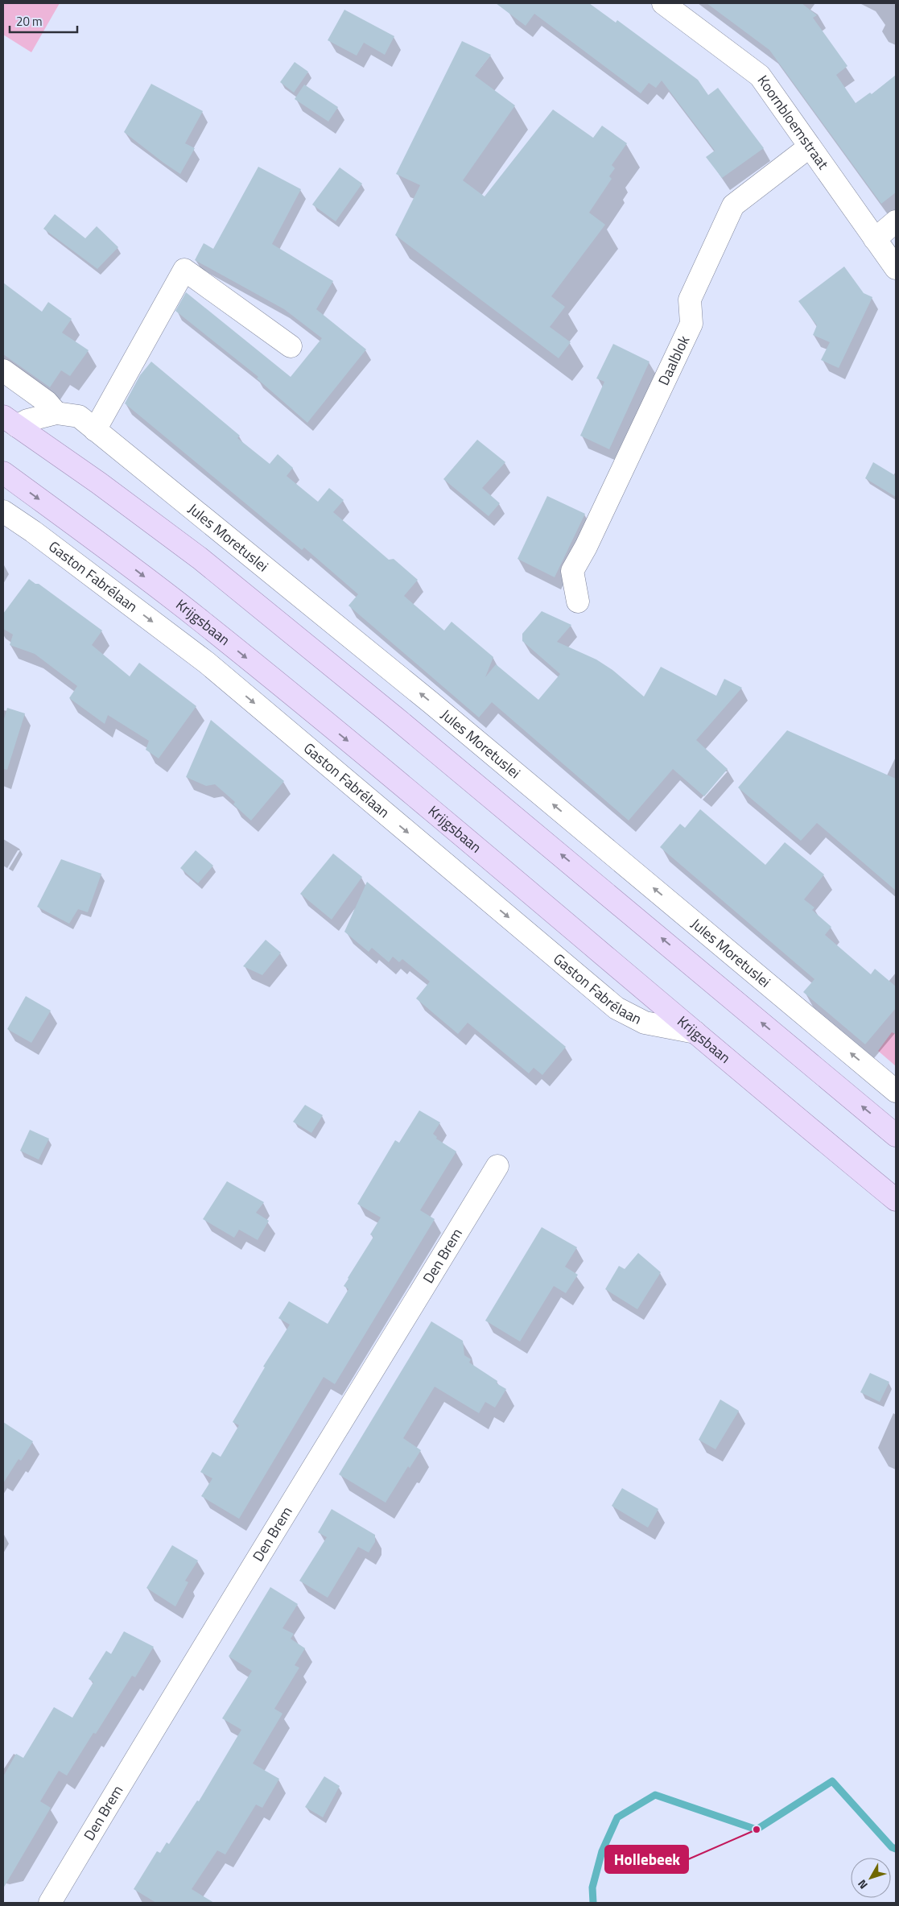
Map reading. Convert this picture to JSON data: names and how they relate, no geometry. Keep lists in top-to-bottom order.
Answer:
{
  "streets": {
    "main road": ["Krijgsbaan"],
    "street": [
      "Koornbloemstraat",
      "Daalblok",
      "Jules Moretuslei",
      "Gaston Fabrélaan",
      "Den Brem"
    ]
  },
  "crossings": [
    ["Koornbloemstraat", "Daalblok"],
    ["Gaston Fabrélaan", "Krijgsbaan"]
  ],
  "one_way": ["Jules Moretuslei", "Gaston Fabrélaan"],
  "places": ["Hollebeek"],
  "scale_bar": "20 m",
  "north": "bottom left"
}
